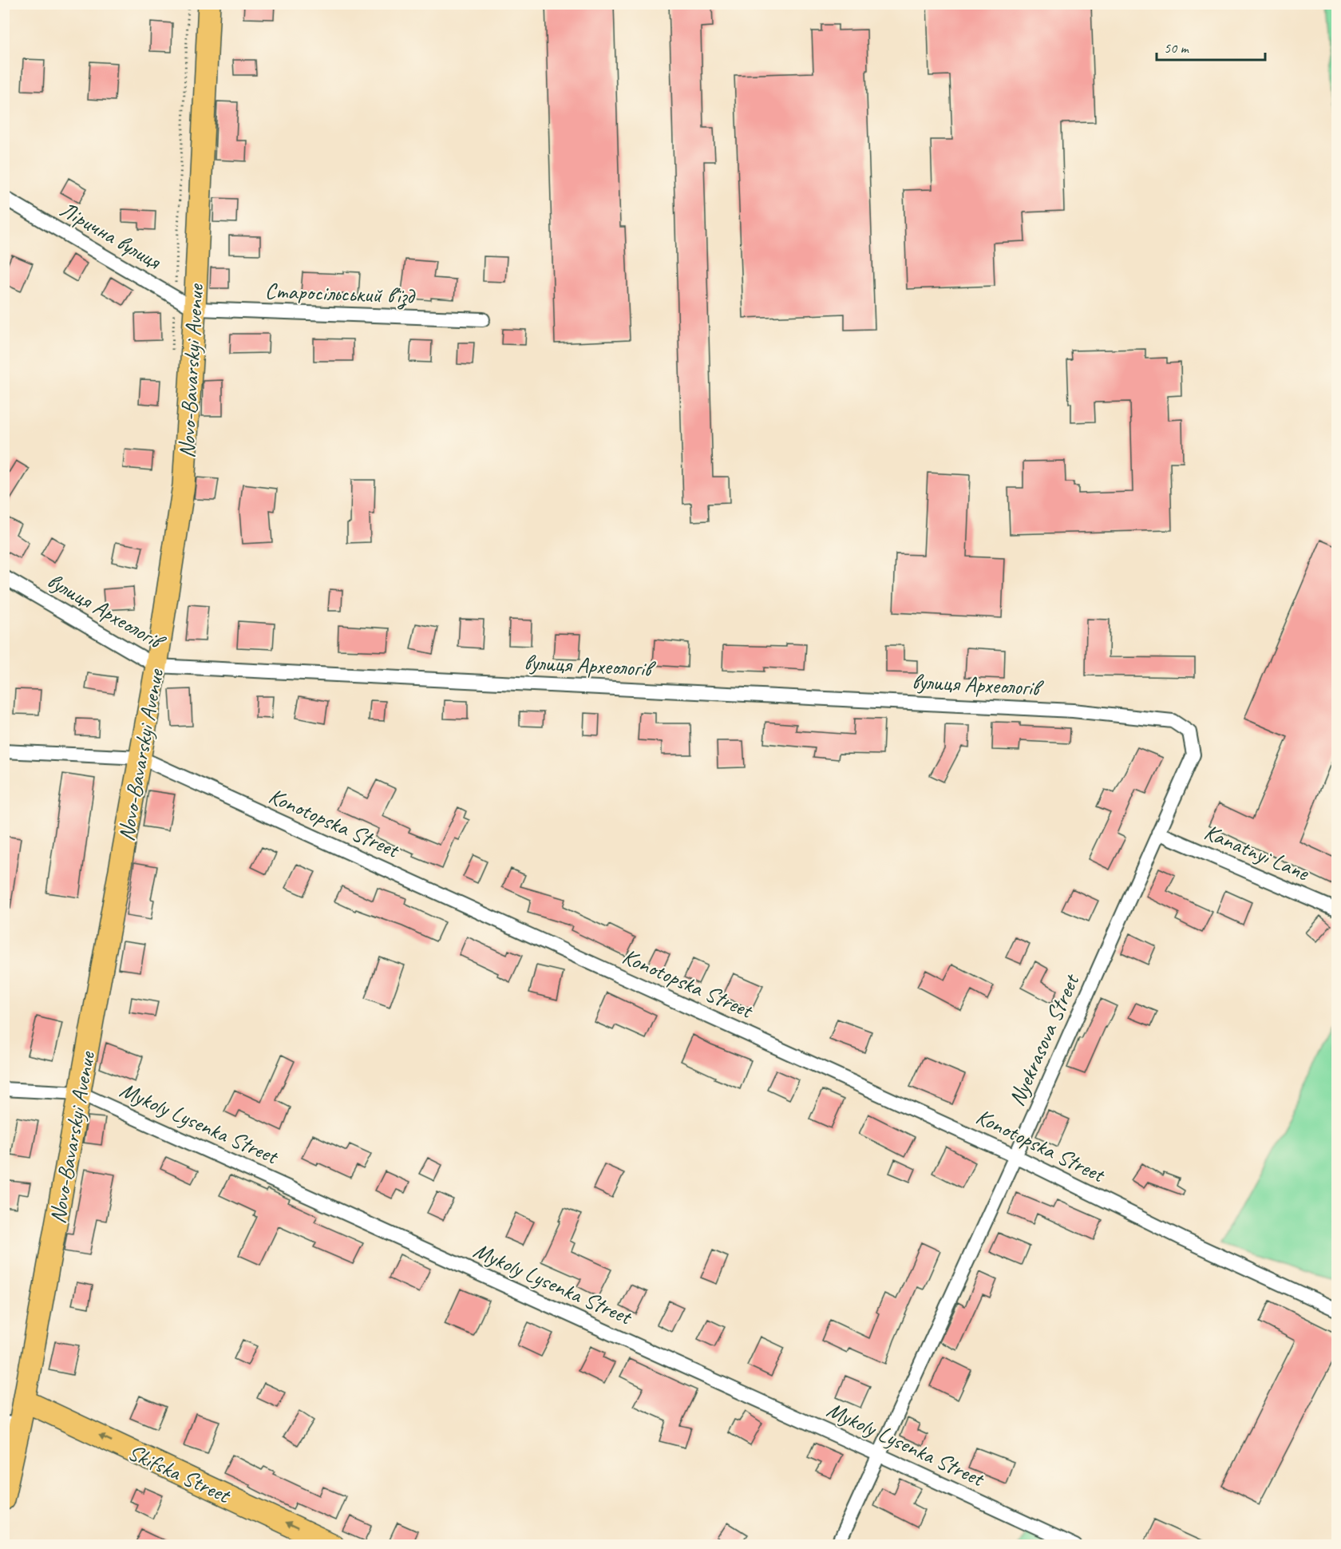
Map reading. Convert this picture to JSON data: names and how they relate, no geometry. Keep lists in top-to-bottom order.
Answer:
{
  "streets": {
    "main road": ["Novo-Bavarskyi Avenue", "Skifska Street"],
    "street": [
      "Лірична вулиця",
      "Старосільський в'їзд",
      "вулиця Археологів",
      "Konotopska Street",
      "Kanatnyi Lane",
      "Nyekrasova Street",
      "Mykoly Lysenka Street"
    ]
  },
  "crossings": [
    ["Лірична вулиця", "Старосільський в'їзд"],
    ["Лірична вулиця", "Novo-Bavarskyi Avenue"],
    ["Старосільський в'їзд", "Novo-Bavarskyi Avenue"],
    ["Novo-Bavarskyi Avenue", "вулиця Археологів"],
    ["Novo-Bavarskyi Avenue", "Konotopska Street"],
    ["Novo-Bavarskyi Avenue", "Mykoly Lysenka Street"],
    ["Novo-Bavarskyi Avenue", "Skifska Street"],
    ["вулиця Археологів", "Nyekrasova Street"],
    ["Konotopska Street", "Nyekrasova Street"],
    ["Kanatnyi Lane", "Nyekrasova Street"],
    ["Nyekrasova Street", "Mykoly Lysenka Street"]
  ],
  "one_way": ["Skifska Street"],
  "scale_bar": "50 m"
}
